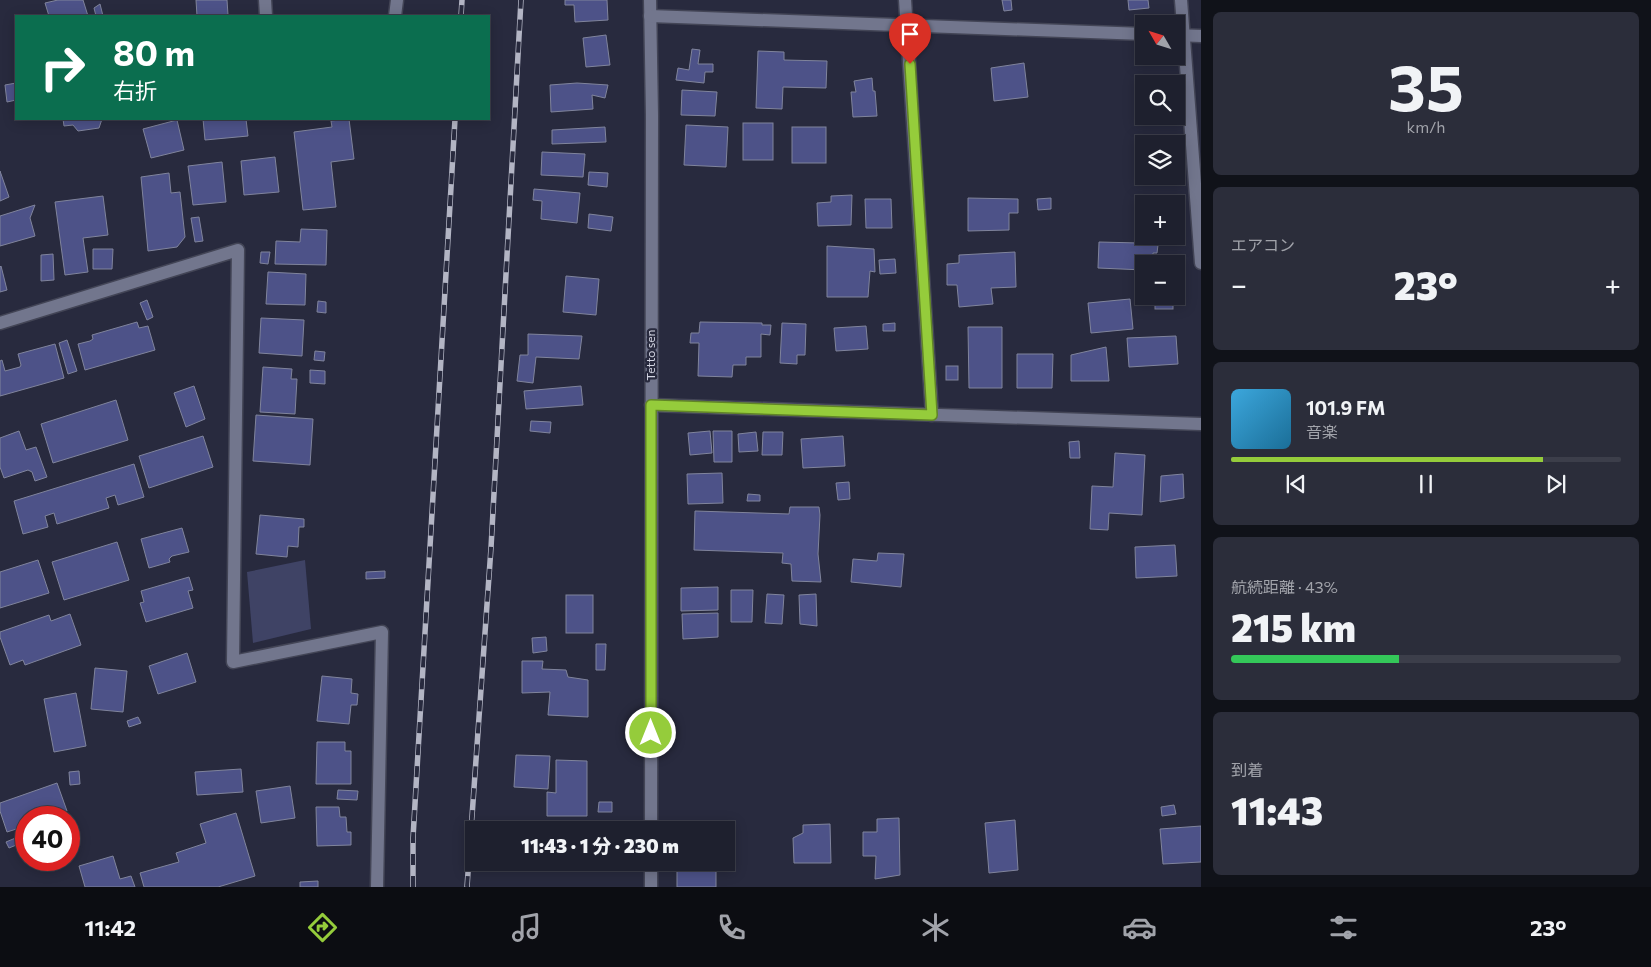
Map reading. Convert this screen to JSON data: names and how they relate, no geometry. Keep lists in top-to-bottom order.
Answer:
{
  "streets": {
    "street": ["Tetto sen"]
  },
  "north": "top left",
  "page": {
    "tile": [
      ["35", "km/h"],
      "エアコン",
      ["航続距離 · 43%", "215 km"],
      ["到着", "11:43"]
    ],
    "map_buttons": ["+", "−"],
    "turn": ["80 m", "右折"],
    "heat": ["−", "23°", "+"],
    "song": ["101.9 FM", "音楽"],
    "limit": "40",
    "trip": "11:43 · 1 分 · 230 m",
    "tabs": ["11:42", "23°"]
  }
}
